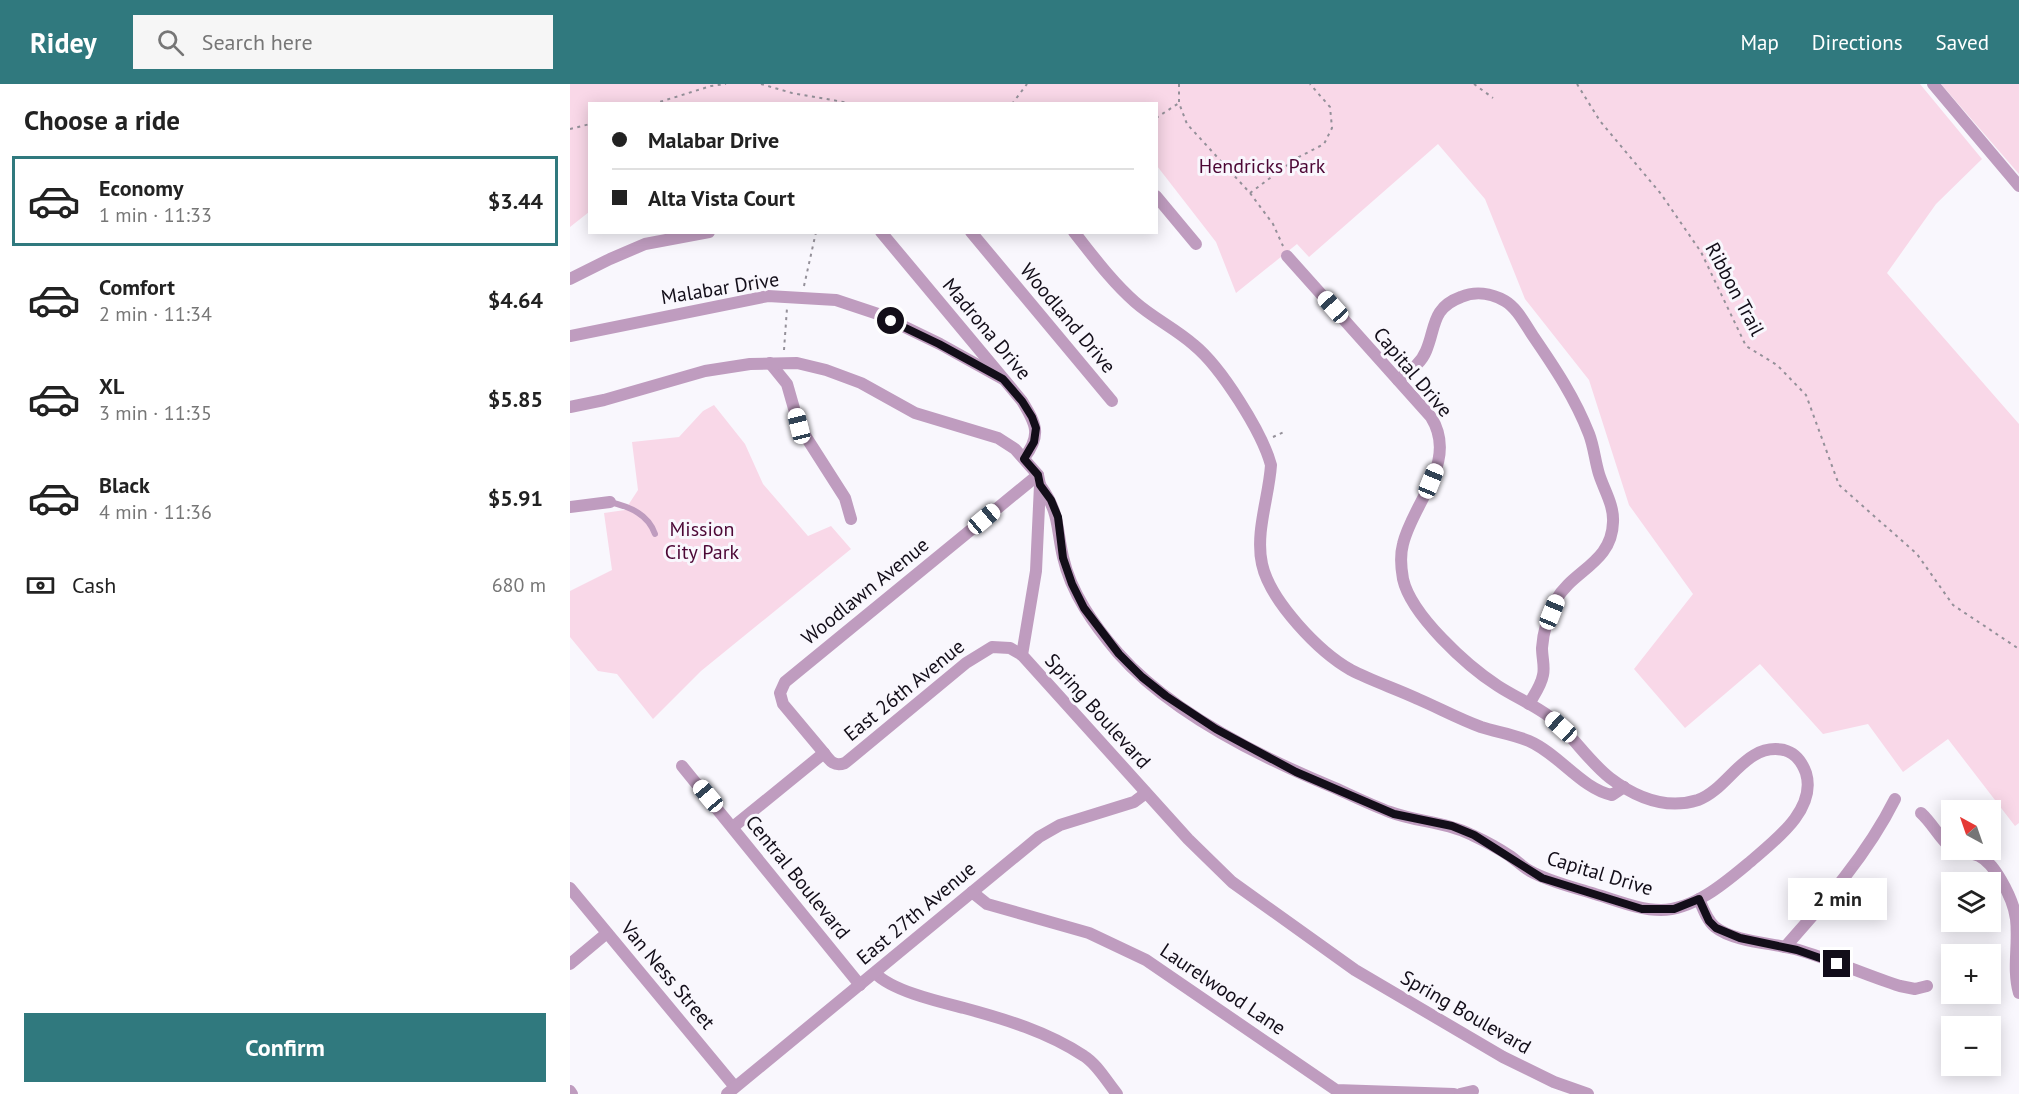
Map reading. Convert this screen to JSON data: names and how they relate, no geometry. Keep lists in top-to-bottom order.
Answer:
{
  "streets": {
    "street": [
      "Malabar Drive",
      "Woodland Drive",
      "Madrona Drive",
      "Capital Drive",
      "Woodlawn Avenue",
      "East 26th Avenue",
      "Spring Boulevard",
      "Central Boulevard",
      "East 27th Avenue",
      "Van Ness Street",
      "Laurelwood Lane"
    ],
    "path": ["Ribbon Trail"]
  },
  "crossings": [
    ["Malabar Drive", "Madrona Drive"],
    ["Capital Drive", "Woodlawn Avenue"],
    ["Capital Drive", "Spring Boulevard"],
    ["Woodlawn Avenue", "East 26th Avenue"],
    ["Woodlawn Avenue", "Spring Boulevard"],
    ["East 26th Avenue", "Spring Boulevard"],
    ["East 26th Avenue", "Central Boulevard"],
    ["Spring Boulevard", "East 27th Avenue"],
    ["Central Boulevard", "East 27th Avenue"],
    ["East 27th Avenue", "Van Ness Street"],
    ["East 27th Avenue", "Laurelwood Lane"]
  ],
  "parks": ["Hendricks Park", "Mission City Park"],
  "north": "top left",
  "page": {
    "header": "Ridey",
    "search": "Search here",
    "nav": ["Map", "Directions", "Saved"],
    "heading": "Choose a ride",
    "banner": ["Malabar Drive", "Alta Vista Court"],
    "list": [
      {
        "name": "Economy",
        "note": "1 min · 11:33",
        "value": "$3.44"
      },
      {
        "name": "Comfort",
        "note": "2 min · 11:34",
        "value": "$4.64"
      },
      {
        "name": "XL",
        "note": "3 min · 11:35",
        "value": "$5.85"
      },
      {
        "name": "Black",
        "note": "4 min · 11:36",
        "value": "$5.91"
      }
    ],
    "pay": ["Cash", "680 m"],
    "map_buttons": ["+", "−"],
    "bubble": "2 min",
    "buttons": "Confirm"
  }
}
